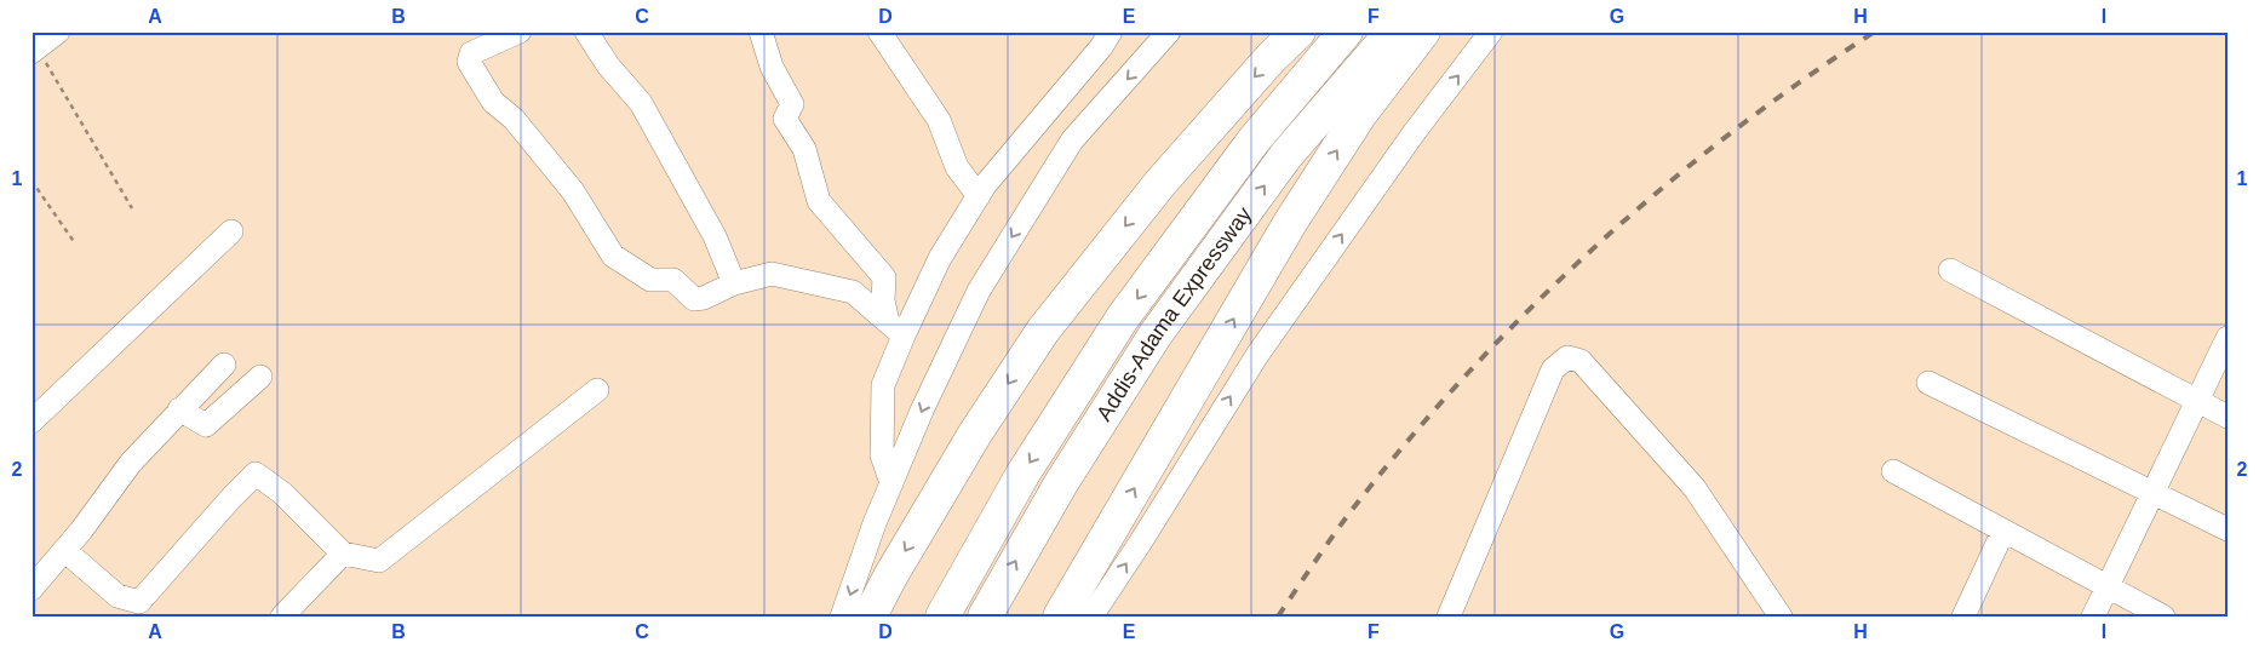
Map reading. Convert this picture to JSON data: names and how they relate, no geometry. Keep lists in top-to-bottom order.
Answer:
{
  "streets": {
    "highway": ["Addis-Adama Expressway"]
  },
  "grid": {
    "columns": [
      "A",
      "B",
      "C",
      "D",
      "E",
      "F",
      "G",
      "H",
      "I"
    ],
    "rows": ["1", "2"]
  }
}
